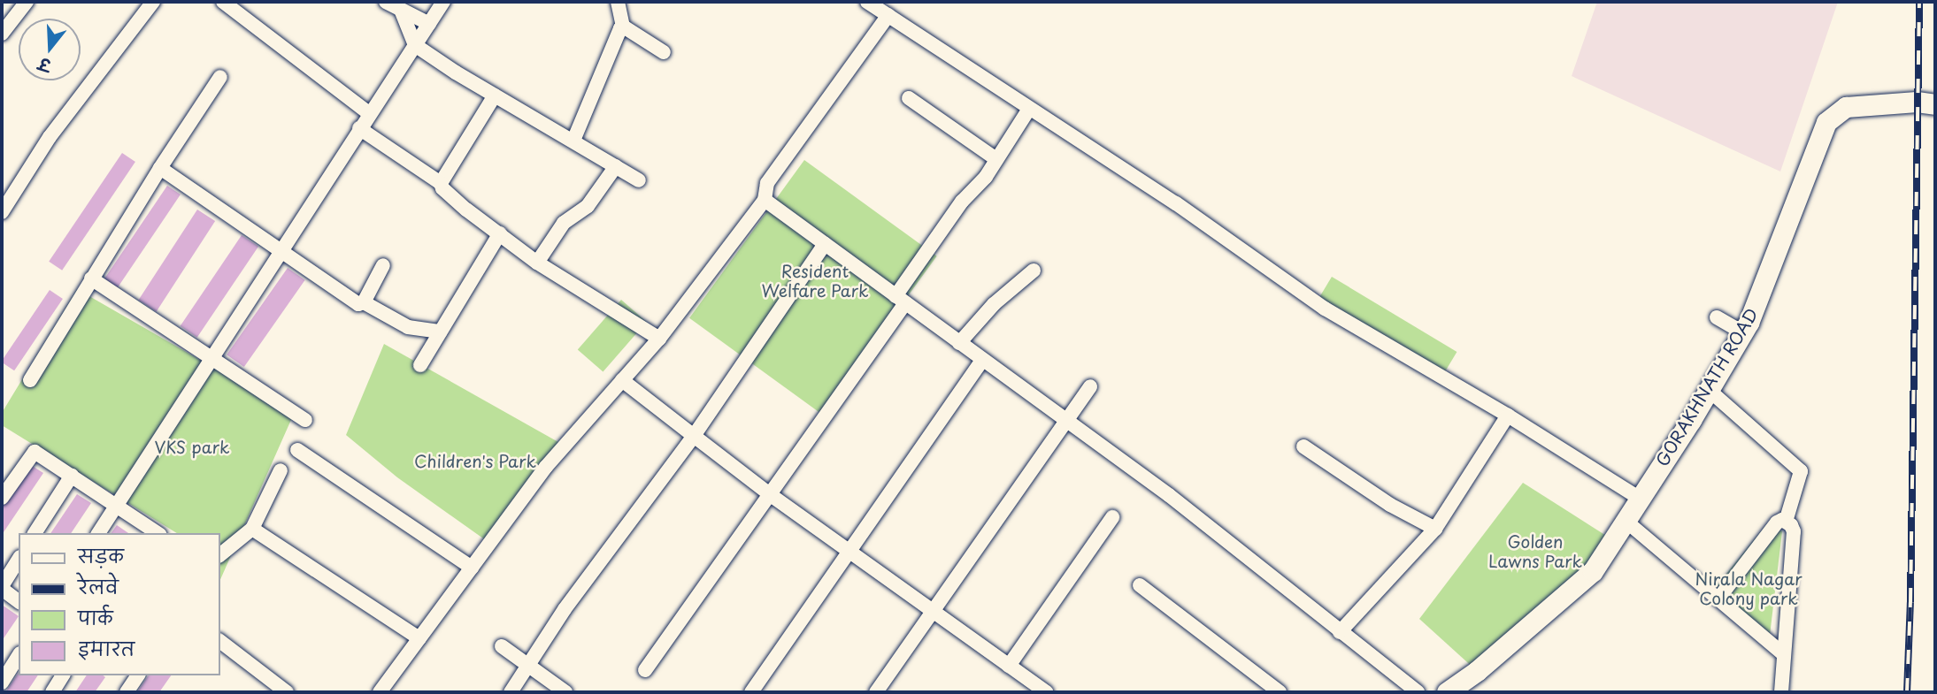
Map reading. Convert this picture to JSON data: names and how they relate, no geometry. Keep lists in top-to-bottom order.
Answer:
{
  "streets": {
    "main road": ["GORAKHNATH ROAD"]
  },
  "parks": [
    "Resident Welfare Park",
    "VKS park",
    "Children's Park",
    "Golden Lawns Park",
    "Nirala Nagar Colony park"
  ],
  "legend": [
    "सड़क",
    "रेलवे",
    "पार्क",
    "इमारत"
  ],
  "north": "bottom"
}
